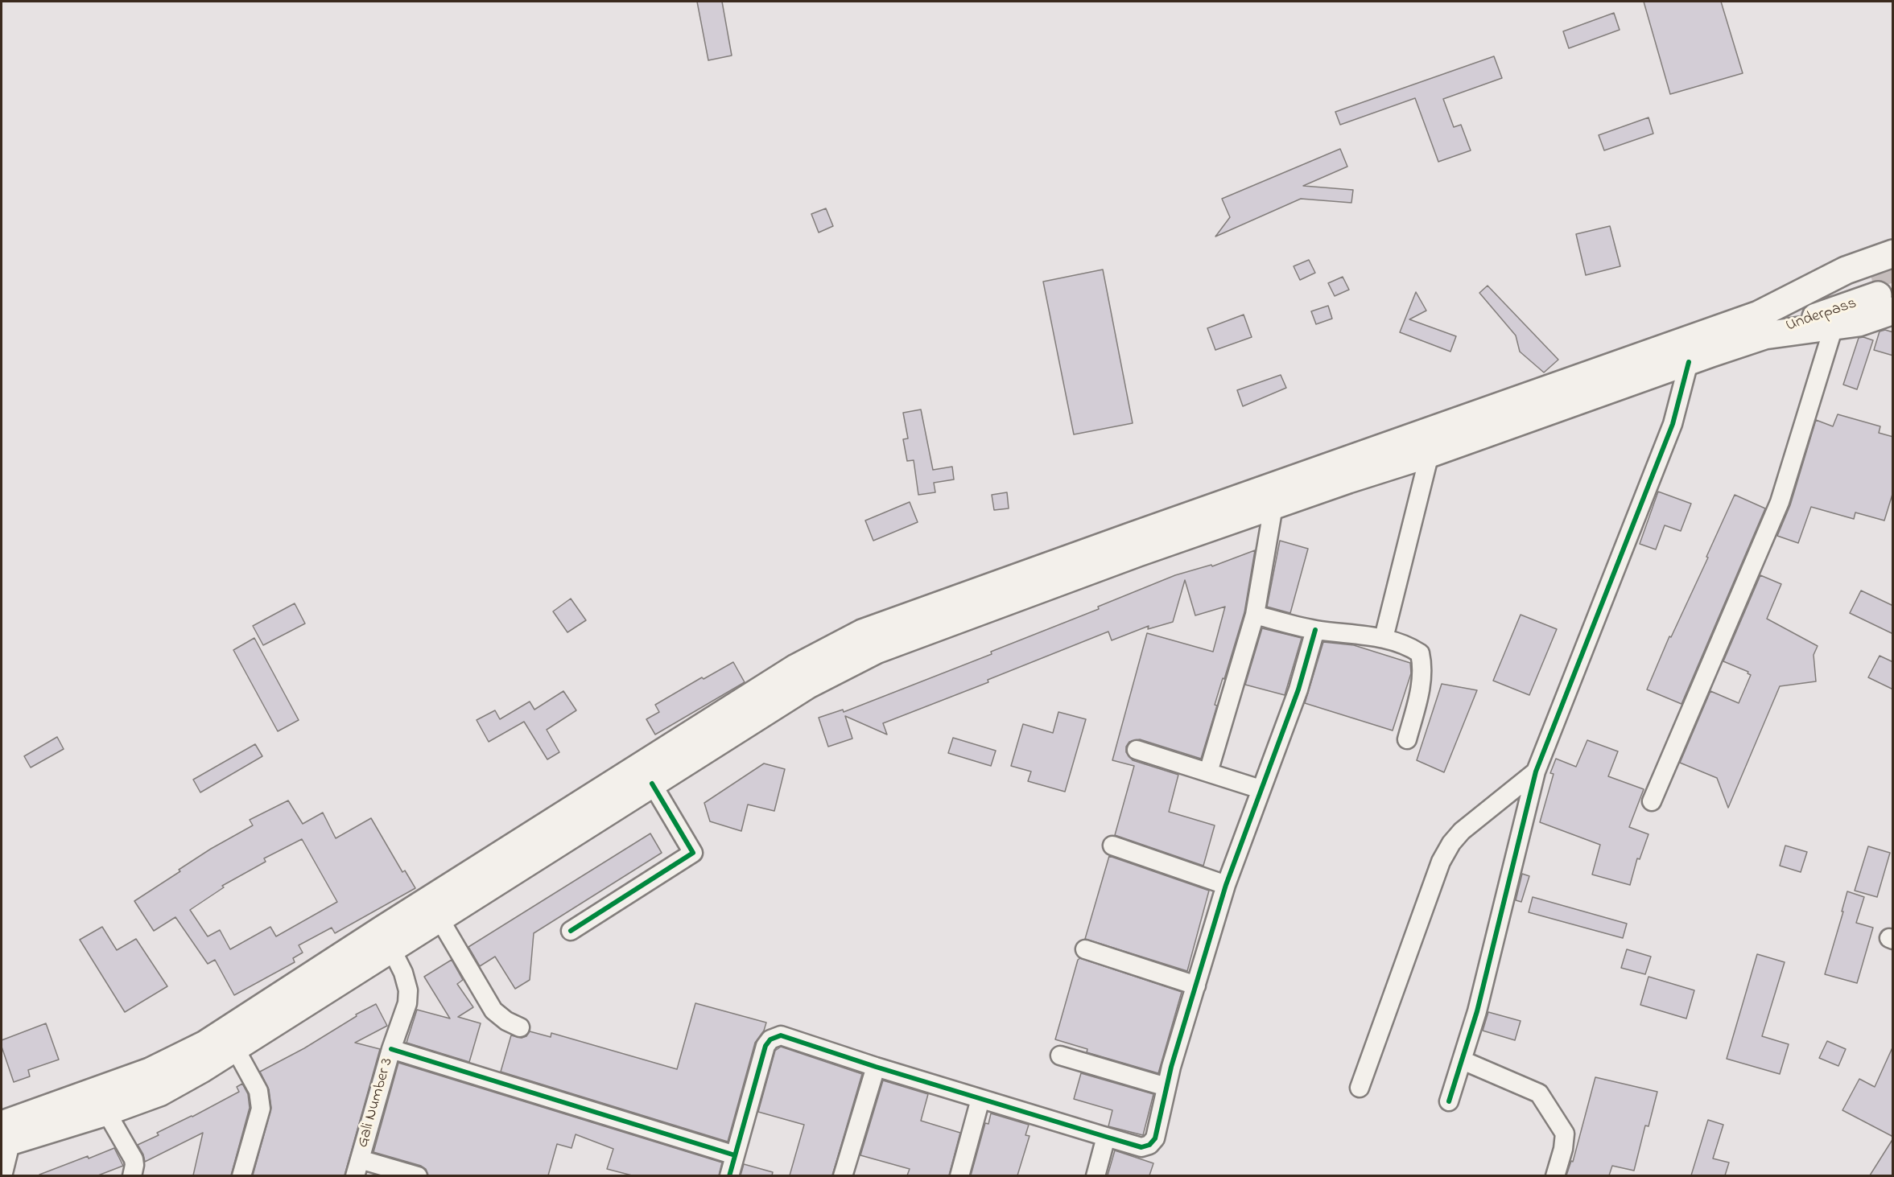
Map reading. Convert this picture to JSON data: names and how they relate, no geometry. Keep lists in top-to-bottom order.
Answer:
{
  "streets": {
    "main road": ["Underpass"],
    "street": ["Gali Number 3"]
  }
}
